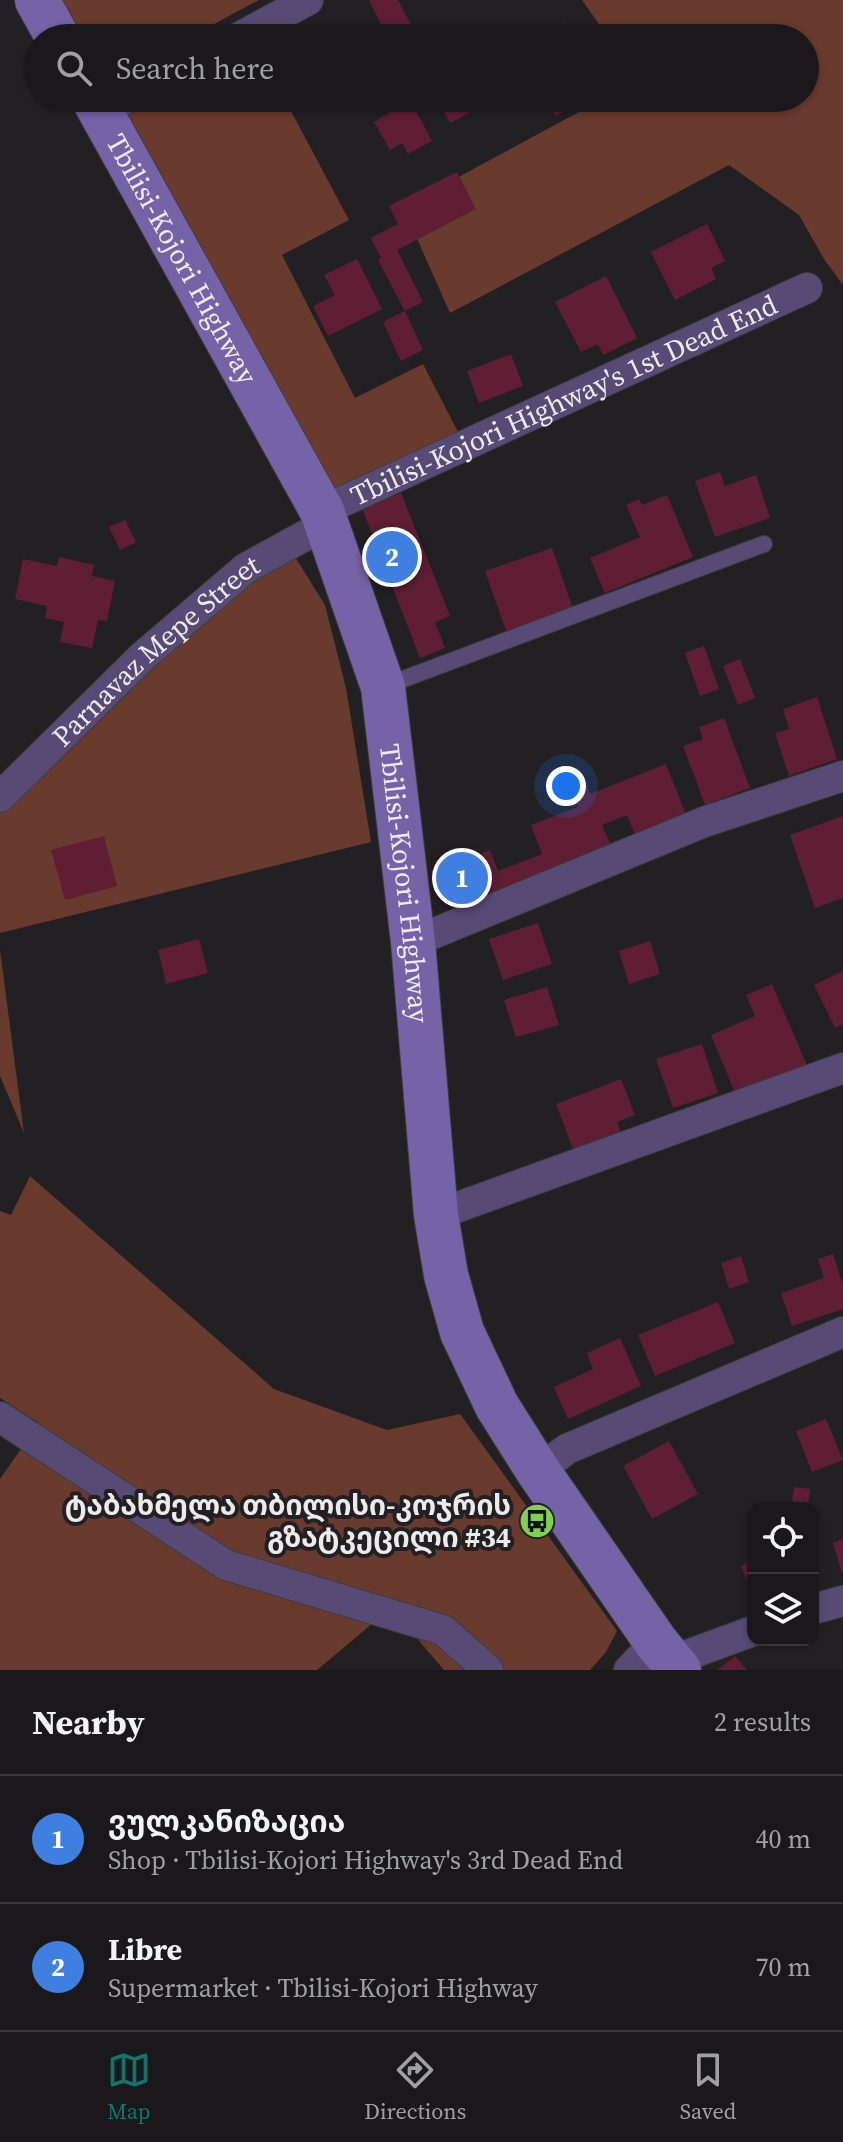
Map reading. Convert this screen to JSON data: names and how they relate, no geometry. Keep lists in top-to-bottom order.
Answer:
{
  "streets": {
    "main road": ["Tbilisi-Kojori Highway"],
    "street": ["Tbilisi-Kojori Highway's 1st Dead End", "Parnavaz Mepe Street"]
  },
  "crossings": [
    ["Tbilisi-Kojori Highway", "Tbilisi-Kojori Highway's 1st Dead End"],
    ["Tbilisi-Kojori Highway", "Parnavaz Mepe Street"],
    ["Tbilisi-Kojori Highway's 1st Dead End", "Parnavaz Mepe Street"]
  ],
  "places": {
    "bus stop": ["ტაბახმელა თბილისი-კოჯრის გზატკეცილი #34"]
  },
  "page": {
    "search": "Search here",
    "pins": ["2", "1"],
    "heading": ["Nearby", "2 results"],
    "list": [
      {
        "mark": "1",
        "name": "ვულკანიზაცია",
        "note": "Shop · Tbilisi-Kojori Highway's 3rd Dead End",
        "value": "40 m"
      },
      {
        "mark": "2",
        "name": "Libre",
        "note": "Supermarket · Tbilisi-Kojori Highway",
        "value": "70 m"
      }
    ],
    "nav": ["Map", "Directions", "Saved"]
  }
}
